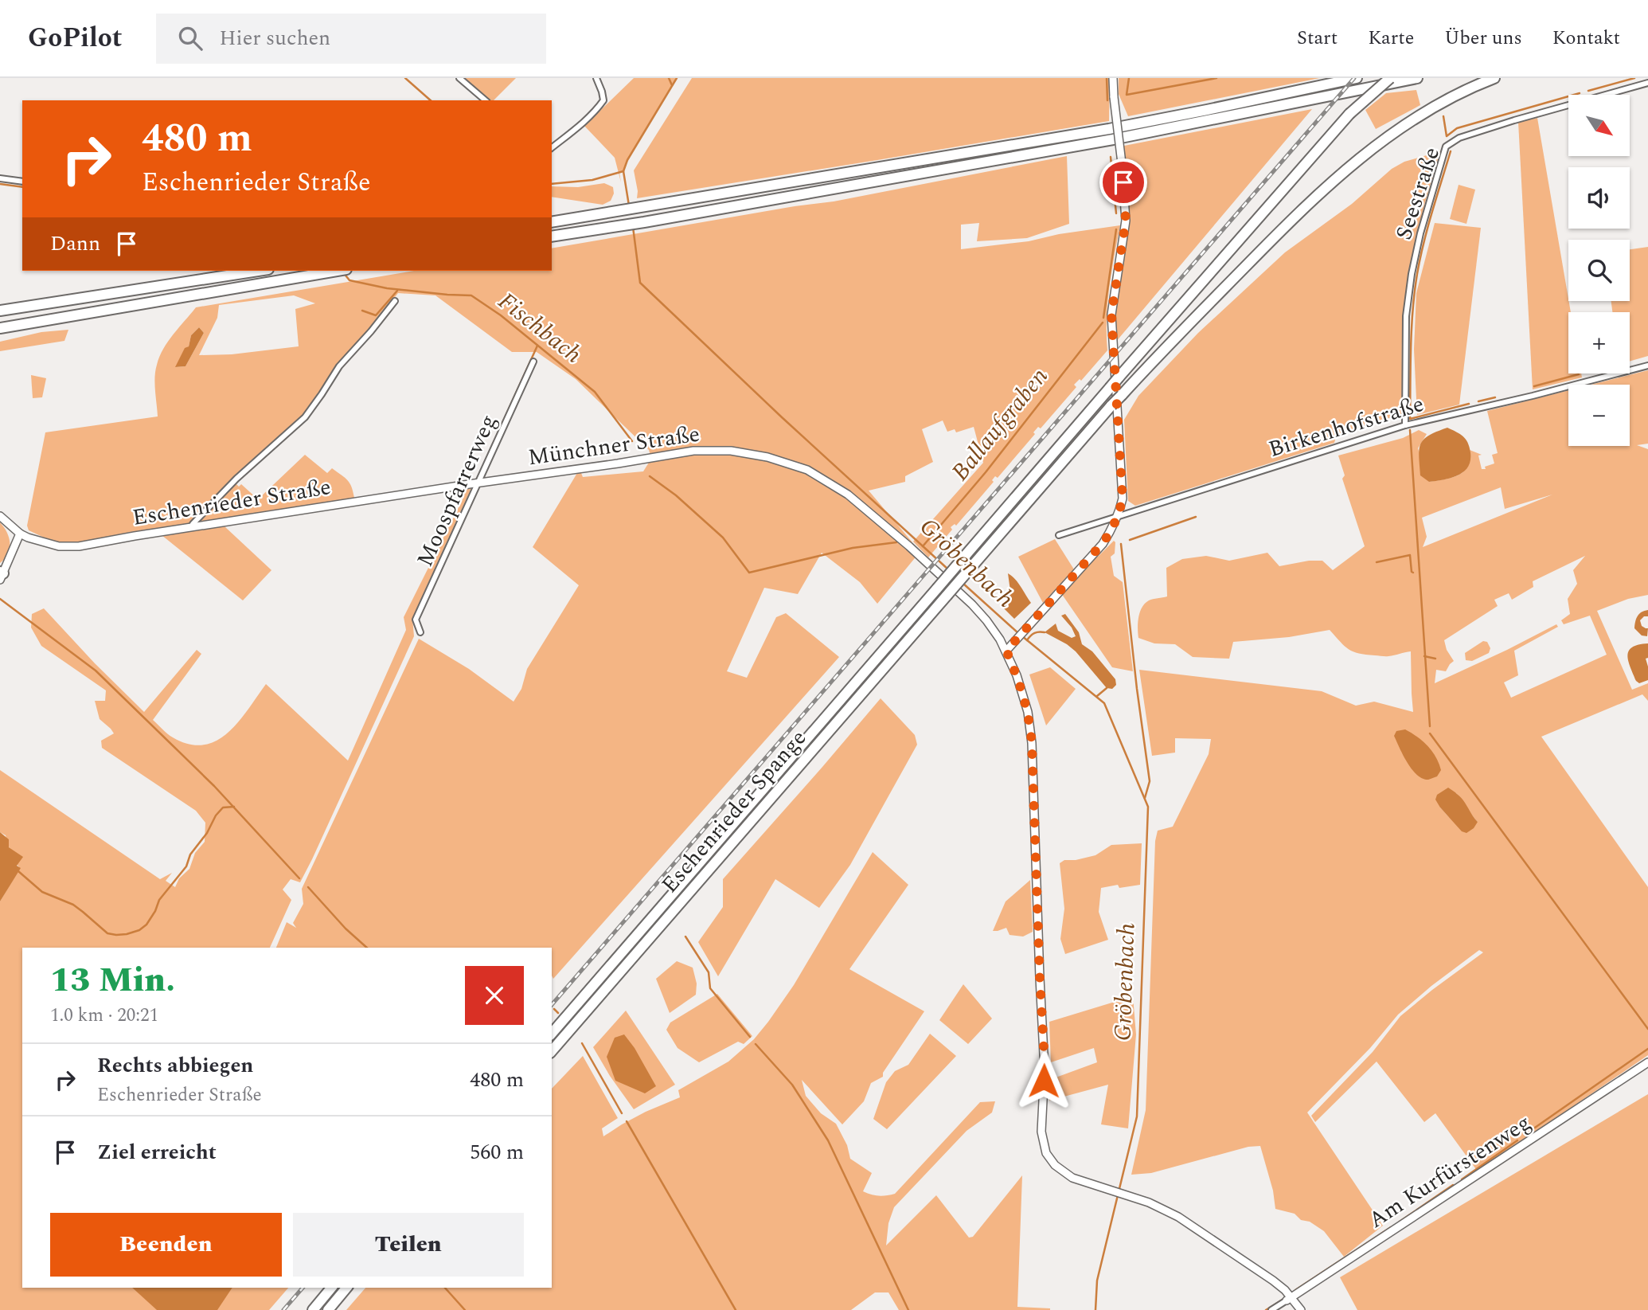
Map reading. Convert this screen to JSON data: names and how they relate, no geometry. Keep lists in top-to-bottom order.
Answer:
{
  "streets": {
    "highway": ["Eschenrieder Spange"],
    "street": [
      "Seestraße",
      "Birkenhofstraße",
      "Münchner Straße",
      "Moospfarrerweg",
      "Eschenrieder Straße",
      "Am Kurfürstenweg"
    ]
  },
  "crossings": [
    ["Seestraße", "Birkenhofstraße"],
    ["Münchner Straße", "Moospfarrerweg"],
    ["Münchner Straße", "Eschenrieder Straße"],
    ["Münchner Straße", "Am Kurfürstenweg"],
    ["Moospfarrerweg", "Eschenrieder Straße"]
  ],
  "water": ["Fischbach", "Ballaufgraben", "Gröbenbach"],
  "north": "bottom right",
  "page": {
    "header": "GoPilot",
    "search": "Hier suchen",
    "nav": [
      "Start",
      "Karte",
      "Über uns",
      "Kontakt"
    ],
    "map_buttons": ["+", "−"],
    "turn": ["480 m", "Eschenrieder Straße"],
    "then": "Dann",
    "heading": ["13 Min.", "1.0 km · 20:21"],
    "list": [
      {
        "name": "Rechts abbiegen",
        "note": "Eschenrieder Straße",
        "value": "480 m"
      },
      {
        "name": "Ziel erreicht",
        "value": "560 m"
      }
    ],
    "buttons": ["Beenden", "Teilen"]
  }
}
